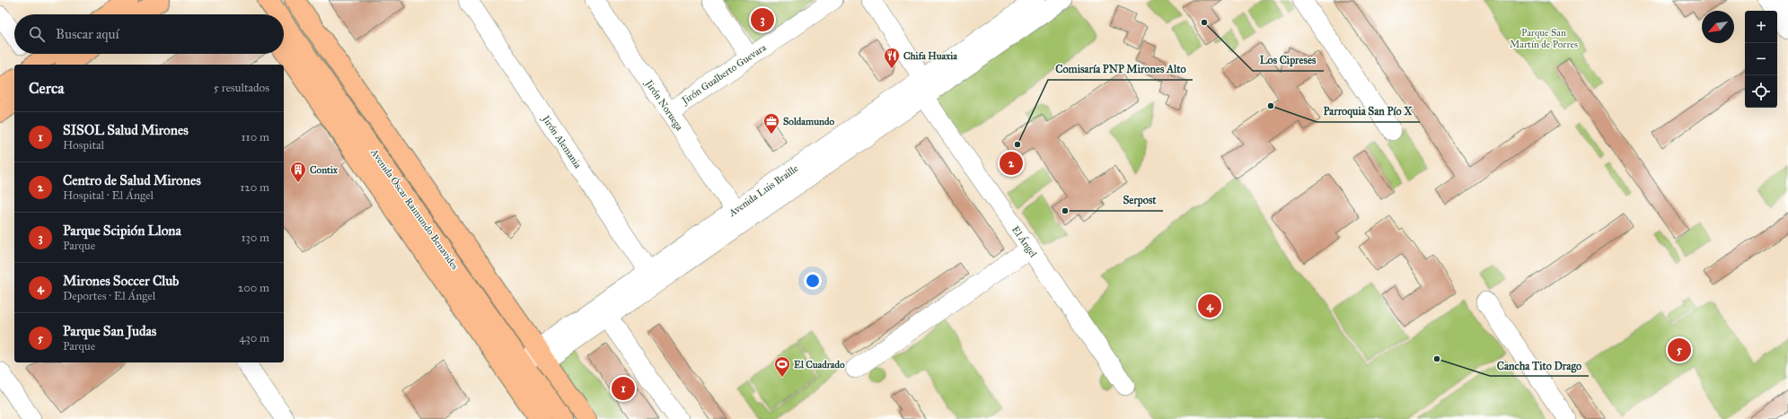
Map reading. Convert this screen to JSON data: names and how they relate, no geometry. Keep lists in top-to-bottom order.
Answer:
{
  "streets": {
    "main road": ["Avenida Óscar Raimundo Benavides"],
    "street": [
      "Jirón Gualberto Guevara",
      "Jirón Noruega",
      "Jirón Alemania",
      "Avenida Luis Braille",
      "El Ángel"
    ]
  },
  "crossings": [
    ["Jirón Gualberto Guevara", "Jirón Noruega"],
    ["Jirón Noruega", "Avenida Luis Braille"],
    ["Jirón Alemania", "Avenida Luis Braille"],
    ["Avenida Luis Braille", "Avenida Óscar Raimundo Benavides"],
    ["Avenida Luis Braille", "El Ángel"]
  ],
  "parks": ["Parque San Martín de Porres"],
  "places": {
    "other": [
      "Los Cipreses",
      "Parroquia San Pío X",
      "Comisaría PNP Mirones Alto",
      "Serpost",
      "Cancha Tito Drago"
    ],
    "restaurant": ["Chifa Huaxia"],
    "office": ["Soldamundo"],
    "building": ["Contix"],
    "sports": ["El Cuadrado"]
  },
  "north": "bottom left",
  "page": {
    "pins": [
      "3",
      "2",
      "4",
      "5",
      "1"
    ],
    "map_buttons": ["+", "−"],
    "search": "Buscar aquí",
    "heading": ["Cerca", "5 resultados"],
    "list": [
      {
        "mark": "1",
        "name": "SISOL Salud Mirones",
        "note": "Hospital",
        "value": "110 m"
      },
      {
        "mark": "2",
        "name": "Centro de Salud Mirones",
        "note": "Hospital · El Ángel",
        "value": "120 m"
      },
      {
        "mark": "3",
        "name": "Parque Scipión Llona",
        "note": "Parque",
        "value": "130 m"
      },
      {
        "mark": "4",
        "name": "Mirones Soccer Club",
        "note": "Deportes · El Ángel",
        "value": "200 m"
      },
      {
        "mark": "5",
        "name": "Parque San Judas",
        "note": "Parque",
        "value": "430 m"
      }
    ]
  }
}
